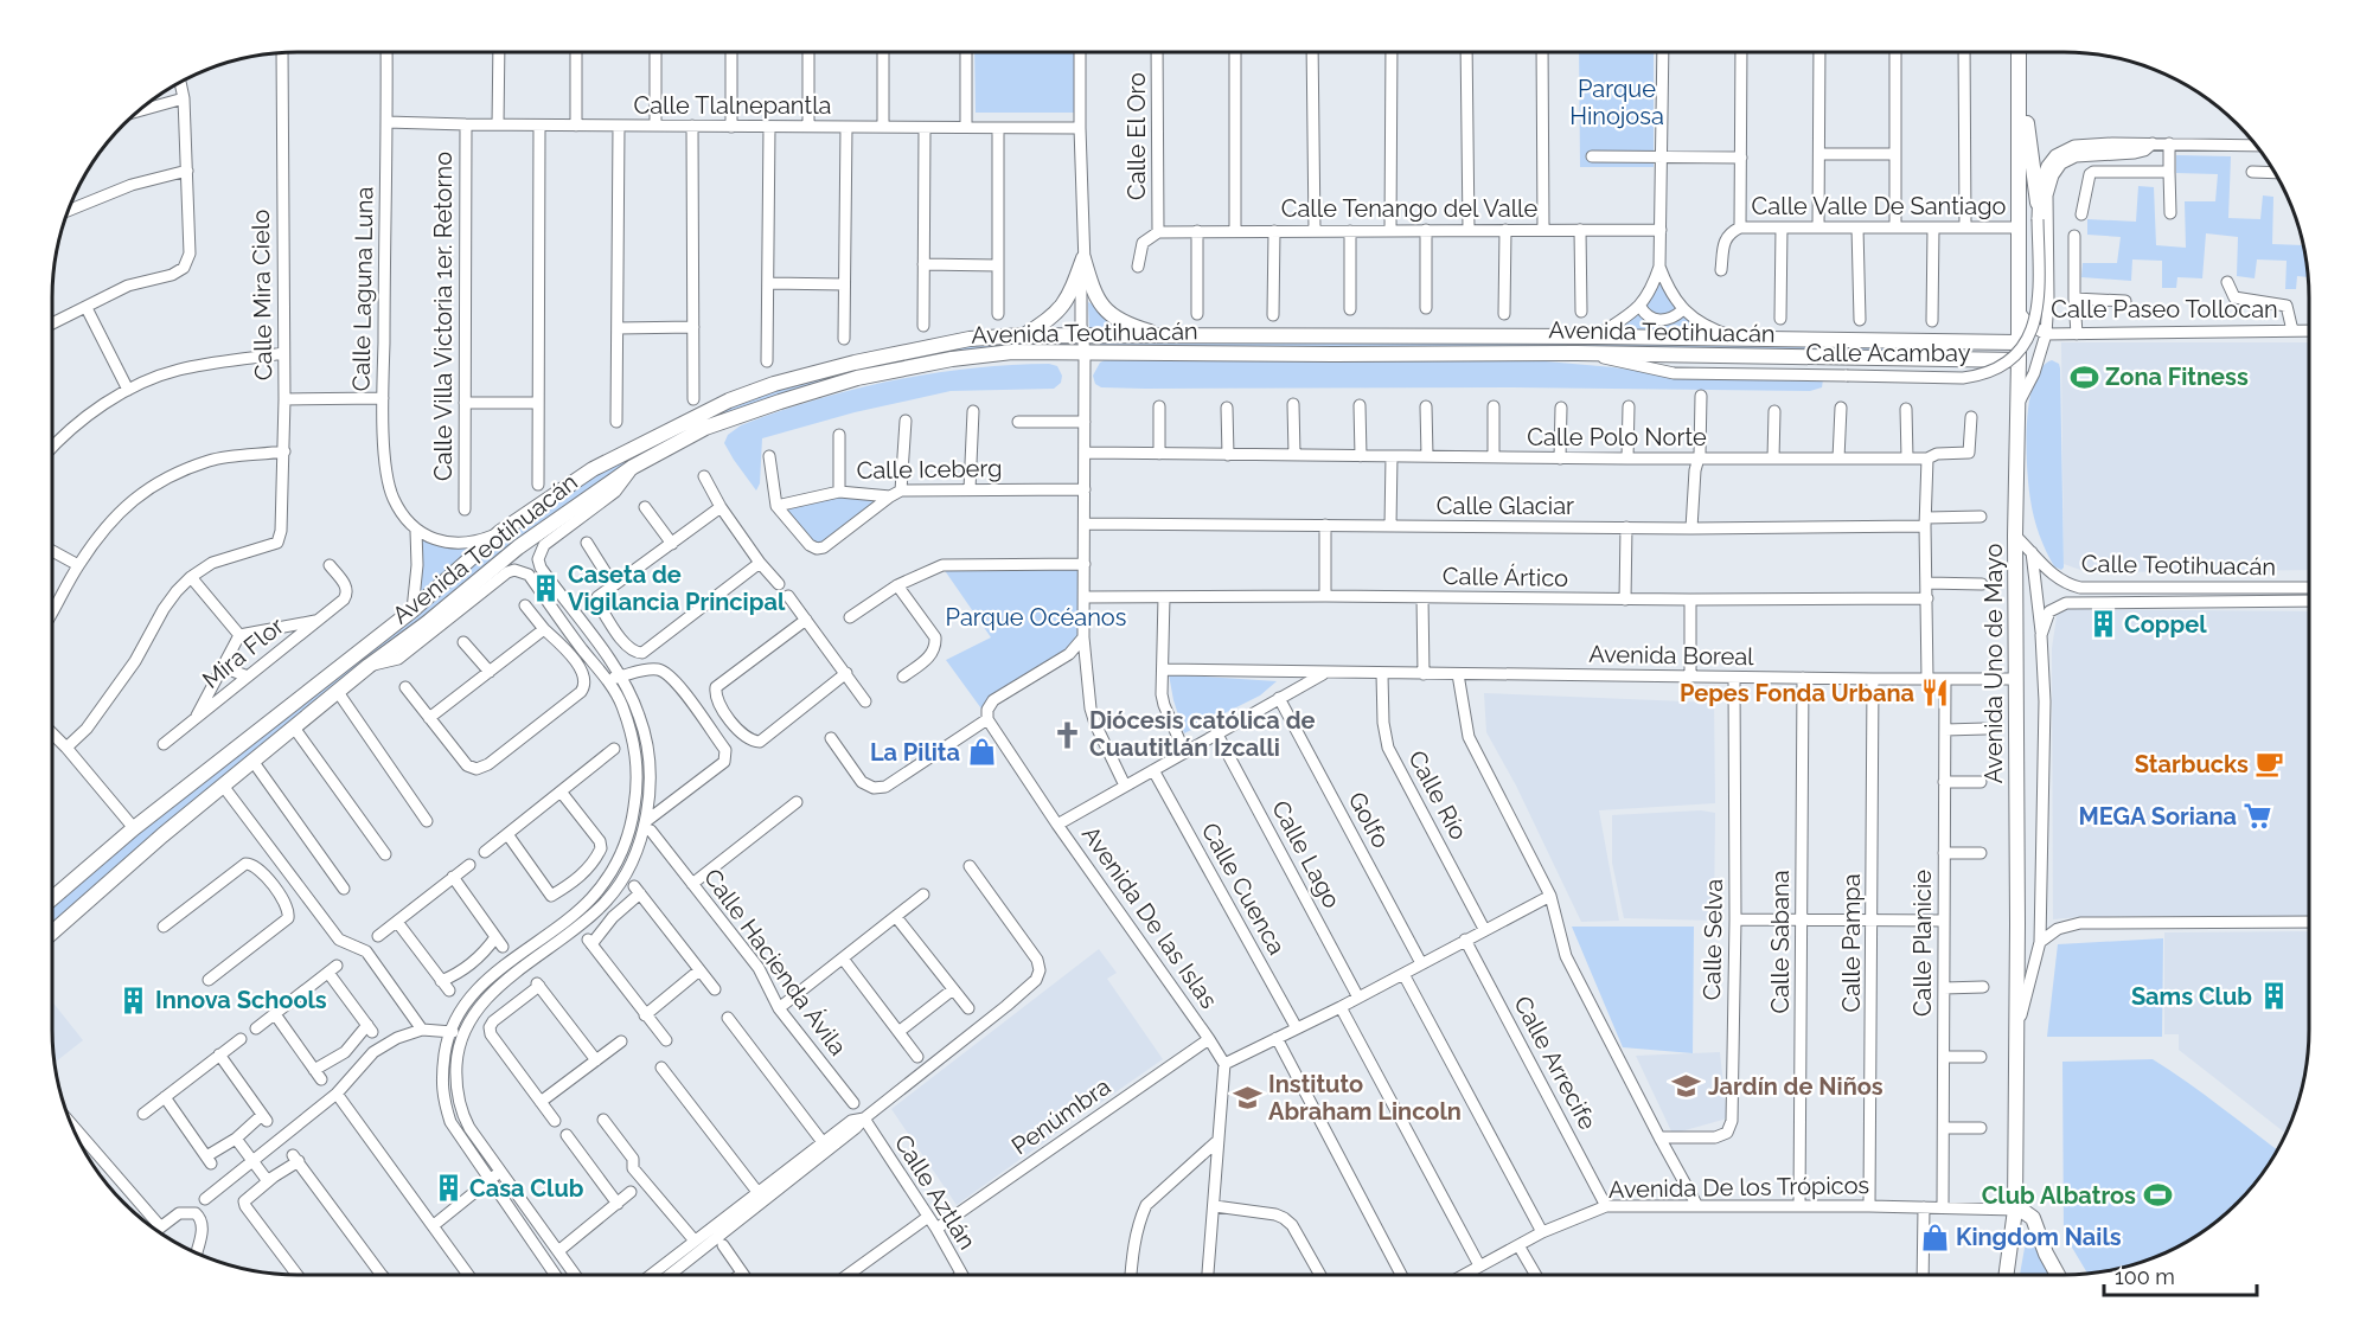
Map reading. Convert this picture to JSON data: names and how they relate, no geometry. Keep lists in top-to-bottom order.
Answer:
{
  "streets": {
    "main road": ["Avenida Teotihuacán", "Avenida Uno de Mayo"],
    "street": [
      "Calle Tlalnepantla",
      "Calle El Oro",
      "Calle Valle De Santiago",
      "Calle Tenango del Valle",
      "Calle Laguna Luna",
      "Calle Mira Cielo",
      "Calle Paseo Tollocan",
      "Calle Villa Victoria 1er. Retorno",
      "Calle Acambay",
      "Calle Polo Norte",
      "Calle Iceberg",
      "Calle Glaciar",
      "Calle Teotihuacán",
      "Calle Ártico",
      "Mira Flor",
      "Avenida Boreal",
      "Calle Río",
      "Golfo",
      "Calle Lago",
      "Calle Cuenca",
      "Avenida De las Islas",
      "Calle Selva",
      "Calle Sabana",
      "Calle Pampa",
      "Calle Planicie",
      "Calle Hacienda Ávila",
      "Calle Arrecife",
      "Penúmbra",
      "Avenida De los Trópicos",
      "Calle Aztlán"
    ]
  },
  "crossings": [
    ["Calle Tlalnepantla", "Calle Laguna Luna"],
    ["Calle Tlalnepantla", "Calle Villa Victoria 1er. Retorno"],
    ["Calle El Oro", "Calle Tenango del Valle"],
    ["Calle Valle De Santiago", "Avenida Uno de Mayo"],
    ["Calle Paseo Tollocan", "Calle Acambay"],
    ["Calle Paseo Tollocan", "Avenida Uno de Mayo"],
    ["Avenida Teotihuacán", "Calle Acambay"],
    ["Avenida Teotihuacán", "Avenida Uno de Mayo"],
    ["Calle Acambay", "Avenida Uno de Mayo"],
    ["Calle Teotihuacán", "Avenida Uno de Mayo"],
    ["Avenida Boreal", "Avenida Uno de Mayo"],
    ["Avenida Boreal", "Calle Río"],
    ["Avenida Boreal", "Golfo"],
    ["Avenida Boreal", "Calle Lago"],
    ["Avenida Boreal", "Calle Cuenca"],
    ["Avenida Boreal", "Avenida De las Islas"],
    ["Avenida Boreal", "Calle Selva"],
    ["Avenida Boreal", "Calle Sabana"],
    ["Avenida Boreal", "Calle Pampa"],
    ["Avenida Boreal", "Calle Planicie"],
    ["Avenida Uno de Mayo", "Avenida De los Trópicos"],
    ["Avenida De las Islas", "Penúmbra"],
    ["Calle Sabana", "Avenida De los Trópicos"],
    ["Calle Pampa", "Avenida De los Trópicos"],
    ["Calle Planicie", "Avenida De los Trópicos"],
    ["Calle Arrecife", "Avenida De los Trópicos"],
    ["Penúmbra", "Calle Aztlán"]
  ],
  "parks": ["Parque Hinojosa", "Parque Océanos"],
  "places": {
    "sports": ["Zona Fitness", "Club Albatros"],
    "building": [
      "Caseta de Vigilancia Principal",
      "Coppel",
      "Sams Club",
      "Innova Schools",
      "Casa Club"
    ],
    "restaurant": ["Pepes Fonda Urbana"],
    "church": ["Diócesis católica de Cuautitlán Izcalli"],
    "shop": ["La Pilita", "Kingdom Nails"],
    "cafe": ["Starbucks"],
    "supermarket": ["MEGA Soriana"],
    "school or university": ["Jardín de Niños", "Instituto Abraham Lincoln"]
  },
  "scale_bar": "100 m"
}
